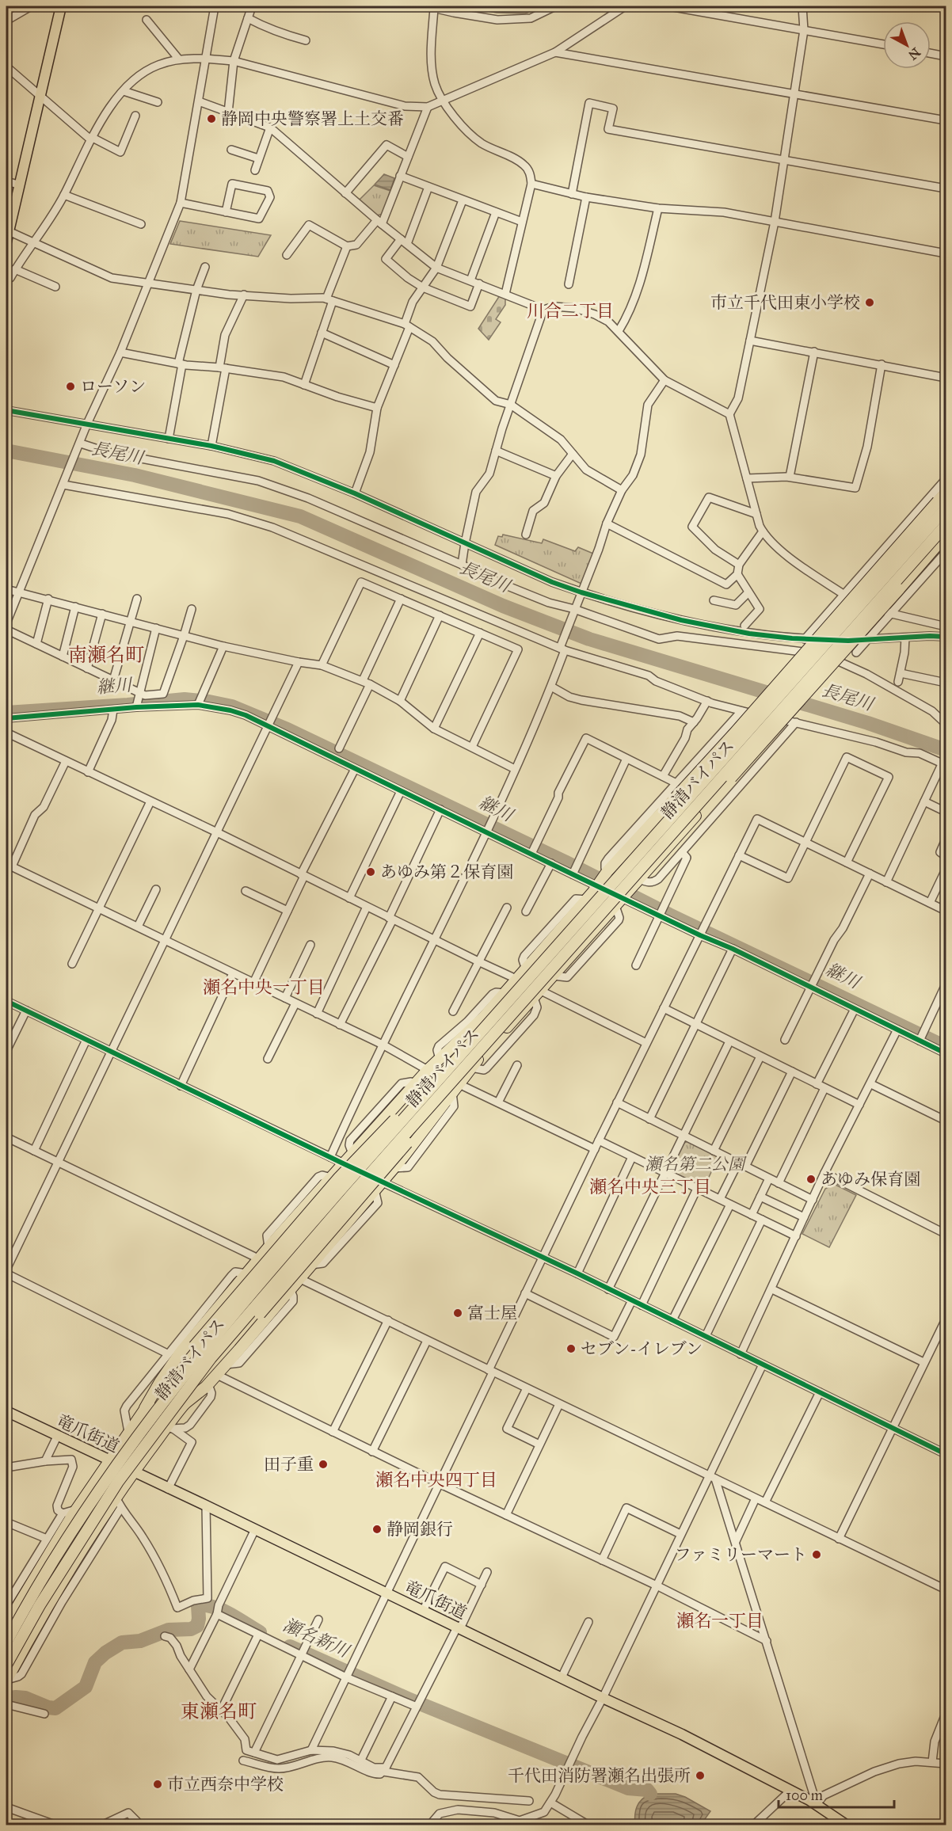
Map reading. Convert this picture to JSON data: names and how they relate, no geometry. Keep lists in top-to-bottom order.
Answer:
{
  "streets": {
    "highway": ["静清バイパス"],
    "main road": ["竜爪街道"]
  },
  "districts": [
    "川合二丁目",
    "南瀬名町",
    "瀬名中央一丁目",
    "瀬名中央三丁目",
    "瀬名中央四丁目",
    "瀬名一丁目",
    "東瀬名町"
  ],
  "water": ["長尾川", "継川", "瀬名新川"],
  "parks": ["瀬名第二公園"],
  "places": [
    "静岡中央警察署上土交番",
    "市立千代田東小学校",
    "ローソン",
    "あゆみ第２保育園",
    "あゆみ保育園",
    "富士屋",
    "セブン-イレブン",
    "田子重",
    "静岡銀行",
    "ファミリーマート",
    "千代田消防署瀬名出張所",
    "市立西奈中学校"
  ],
  "scale_bar": "100 m",
  "north": "bottom right"
}
